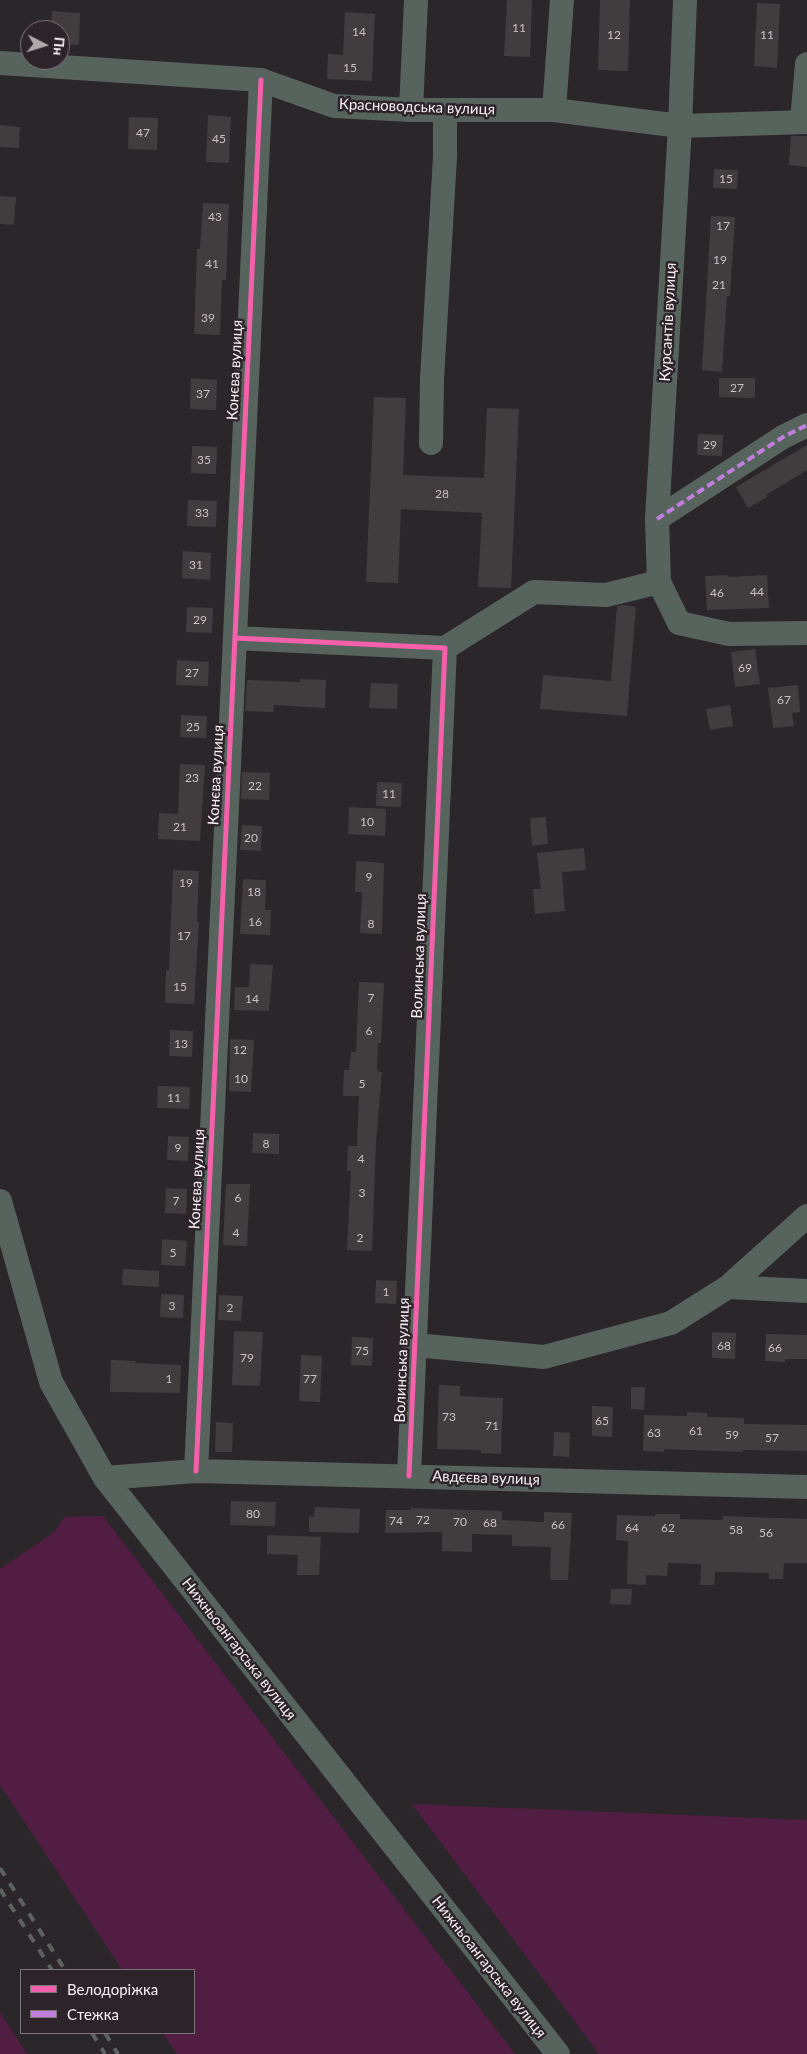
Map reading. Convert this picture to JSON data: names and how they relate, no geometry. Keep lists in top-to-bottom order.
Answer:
{
  "streets": {
    "street": [
      "Красноводська вулиця",
      "Курсантів вулиця",
      "Конєва вулиця",
      "Волинська вулиця",
      "Авдєєва вулиця",
      "Нижньоангарська вулиця"
    ]
  },
  "crossings": [
    ["Красноводська вулиця", "Курсантів вулиця"],
    ["Красноводська вулиця", "Конєва вулиця"],
    ["Конєва вулиця", "Авдєєва вулиця"],
    ["Волинська вулиця", "Авдєєва вулиця"],
    ["Авдєєва вулиця", "Нижньоангарська вулиця"]
  ],
  "house_numbers": [
    "11",
    "14",
    "12",
    "11",
    "15",
    "47",
    "45",
    "15",
    "43",
    "17",
    "19",
    "41",
    "21",
    "39",
    "27",
    "37",
    "29",
    "35",
    "28",
    "33",
    "31",
    "44",
    "46",
    "29",
    "69",
    "27",
    "67",
    "25",
    "23",
    "22",
    "11",
    "10",
    "21",
    "20",
    "9",
    "19",
    "18",
    "16",
    "8",
    "17",
    "15",
    "7",
    "14",
    "6",
    "13",
    "12",
    "10",
    "5",
    "11",
    "8",
    "9",
    "4",
    "3",
    "6",
    "7",
    "4",
    "2",
    "5",
    "1",
    "3",
    "2",
    "68",
    "66",
    "75",
    "79",
    "1",
    "77",
    "73",
    "65",
    "71",
    "61",
    "63",
    "59",
    "57",
    "80",
    "72",
    "74",
    "70",
    "68",
    "66",
    "64",
    "62",
    "58",
    "56"
  ],
  "legend": ["Велодоріжка", "Стежка"],
  "north": "right"
}
